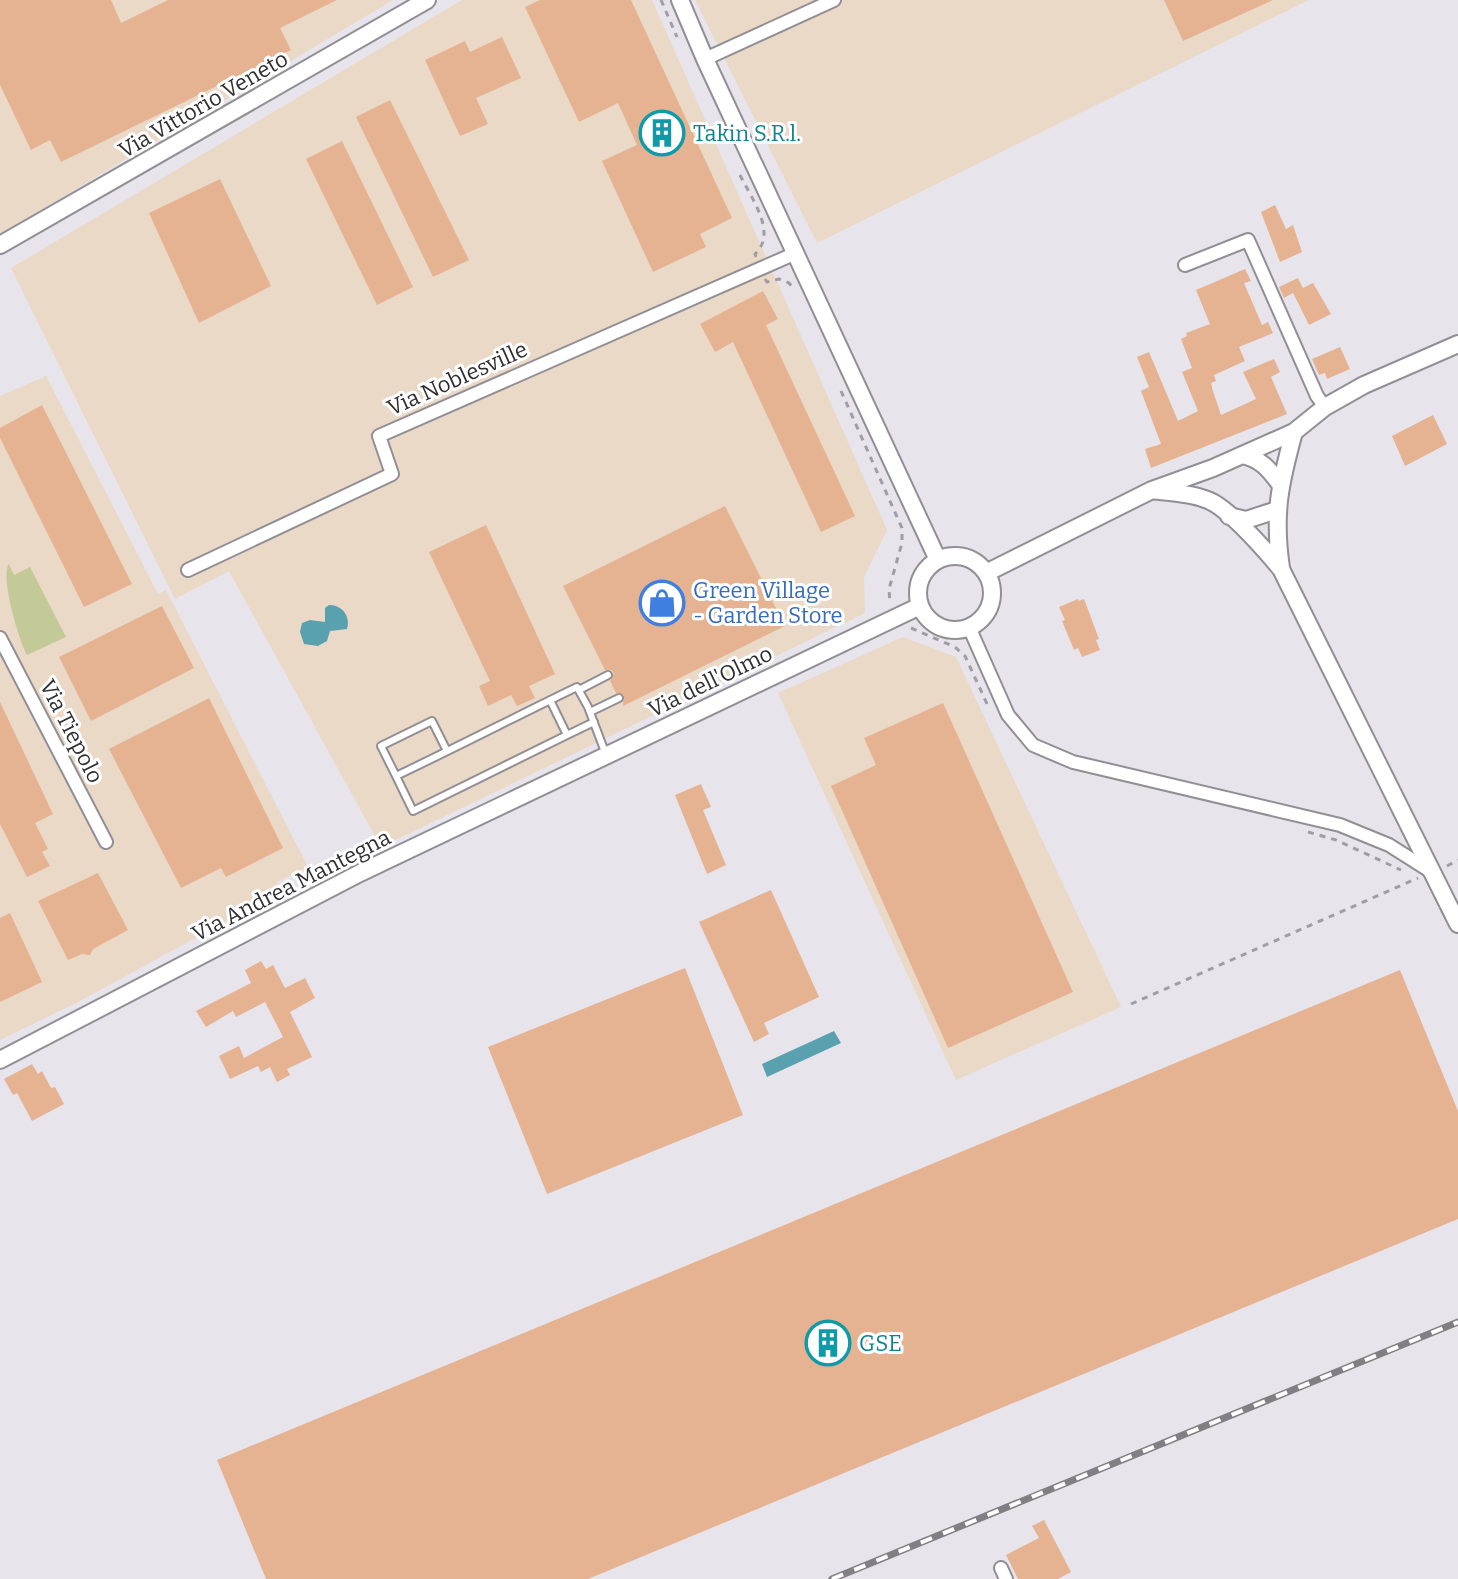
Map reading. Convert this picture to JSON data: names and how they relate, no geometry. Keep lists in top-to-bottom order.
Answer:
{
  "streets": {
    "main road": ["Via Vittorio Veneto", "Via dell'Olmo", "Via Andrea Mantegna"],
    "street": ["Via Noblesville", "Via Tiepolo"]
  },
  "crossings": [
    ["Via dell'Olmo", "Via Andrea Mantegna"]
  ],
  "places": {
    "building": ["Takin S.R.l.", "GSE"],
    "shop": ["Green Village - Garden Store"]
  }
}
